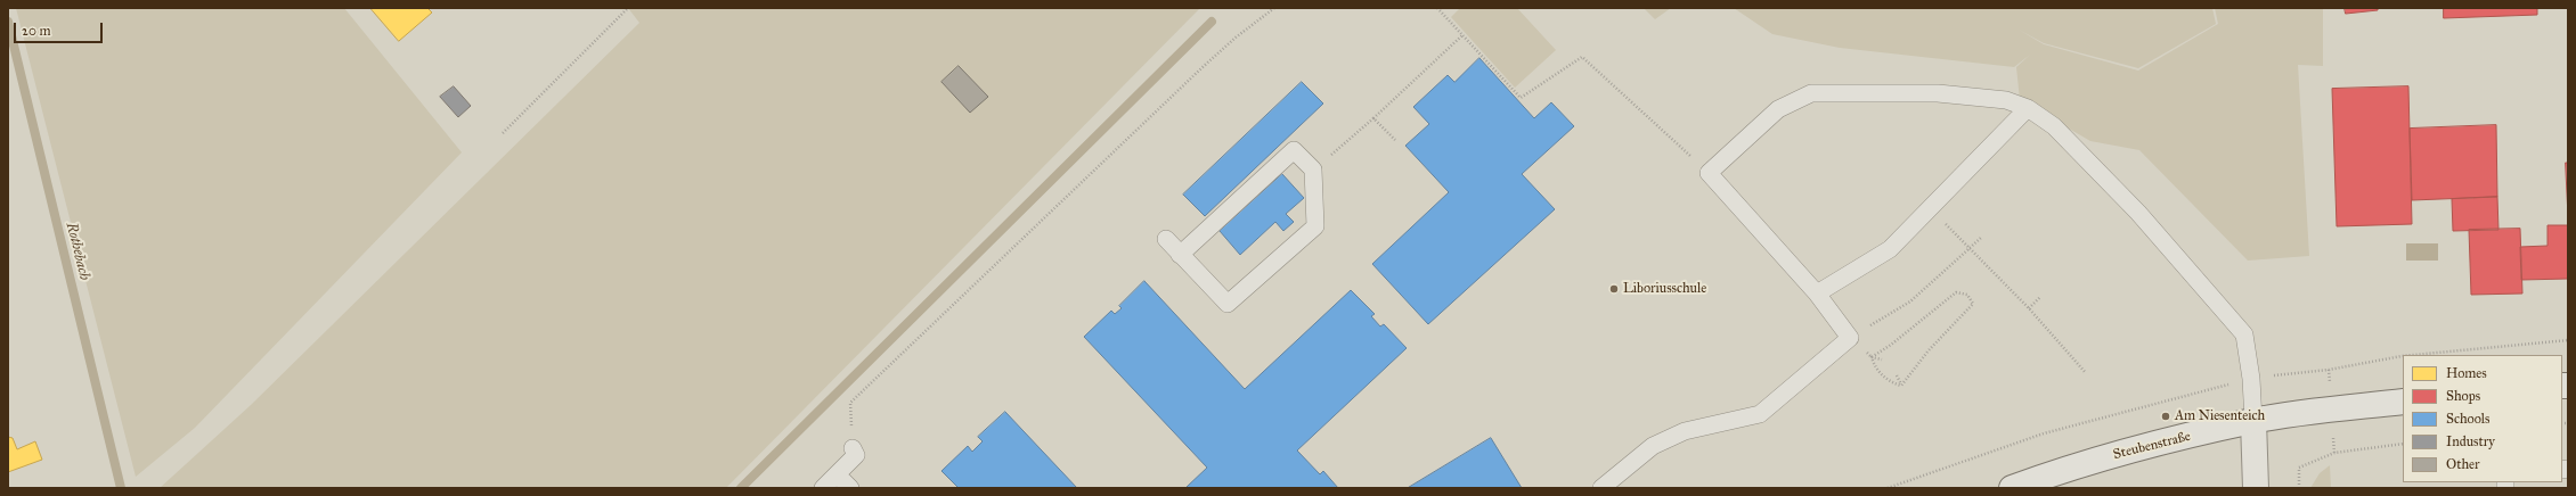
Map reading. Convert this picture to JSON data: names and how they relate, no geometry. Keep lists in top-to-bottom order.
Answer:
{
  "streets": {
    "street": ["Steubenstraße"]
  },
  "water": ["Rothebach"],
  "places": ["Liboriusschule", "Am Niesenteich"],
  "legend": [
    "Homes",
    "Shops",
    "Schools",
    "Industry",
    "Other"
  ],
  "scale_bar": "20 m"
}
